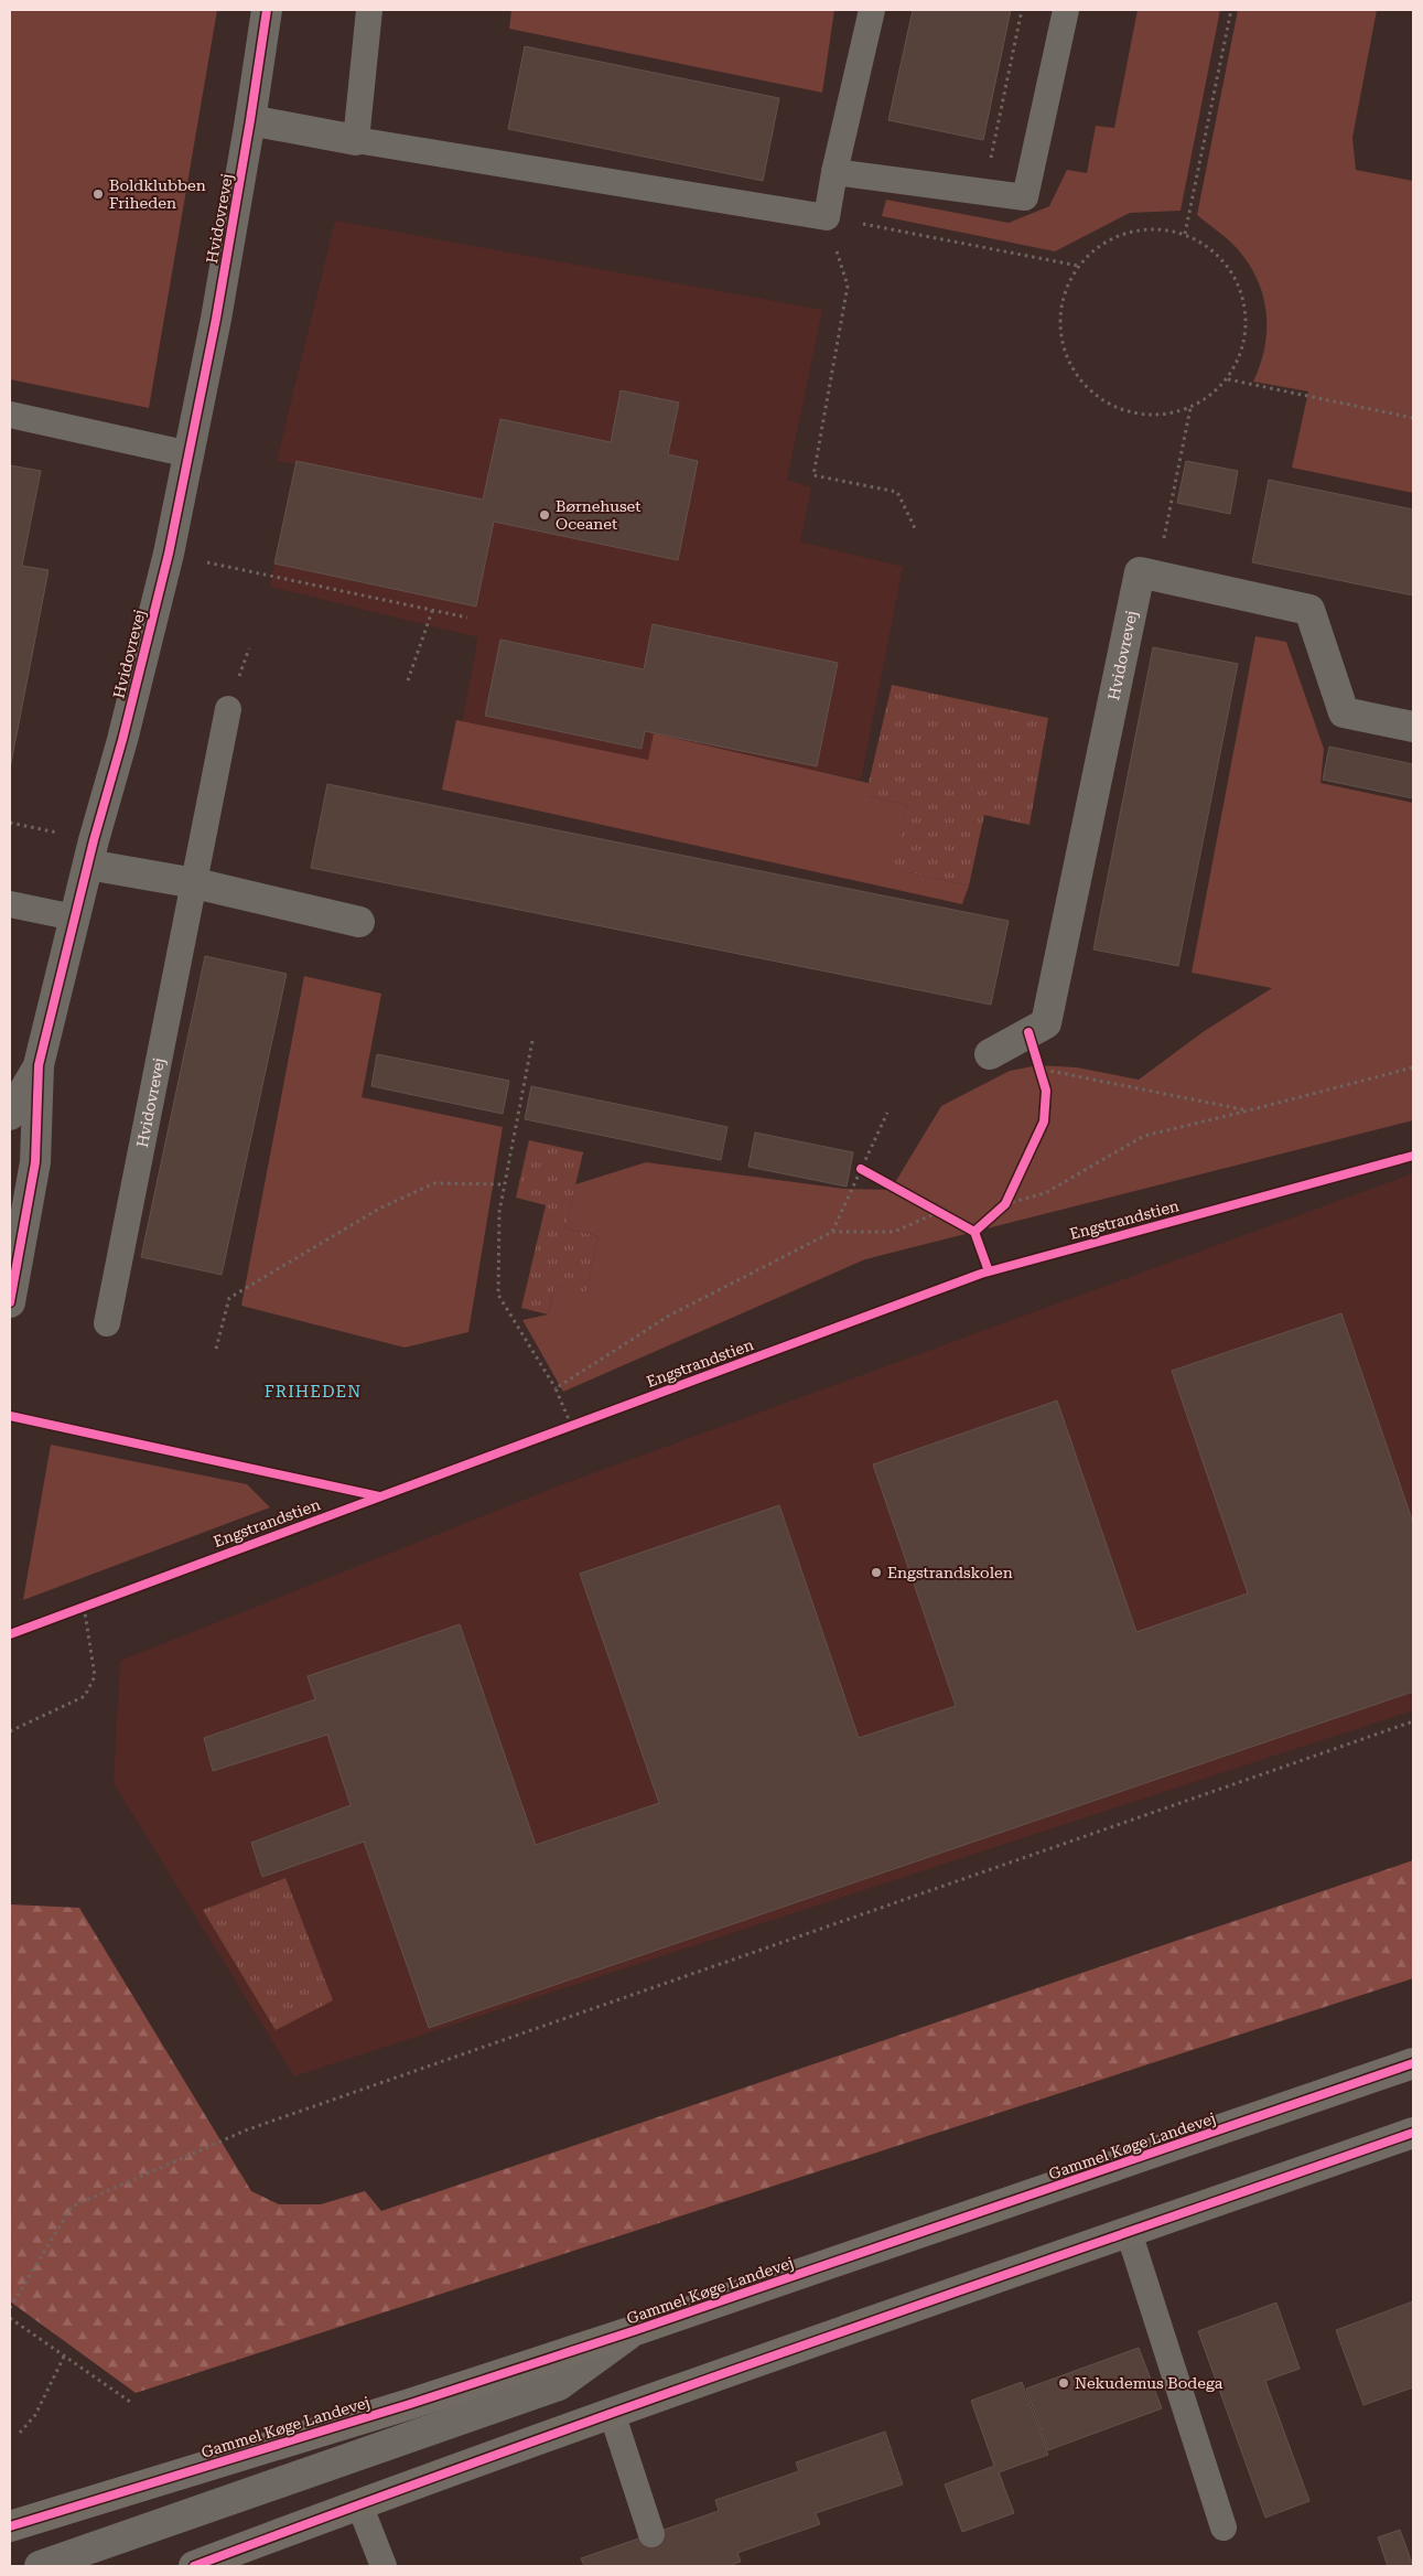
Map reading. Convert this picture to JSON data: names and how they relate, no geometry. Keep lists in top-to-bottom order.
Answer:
{
  "streets": {
    "main road": ["Gammel Køge Landevej"],
    "street": ["Hvidovrevej"],
    "cycle path": ["Engstrandstien"]
  },
  "districts": ["FRIHEDEN"],
  "places": [
    "Boldklubben Friheden",
    "Børnehuset Oceanet",
    "Engstrandskolen",
    "Nekudemus Bodega"
  ]
}
